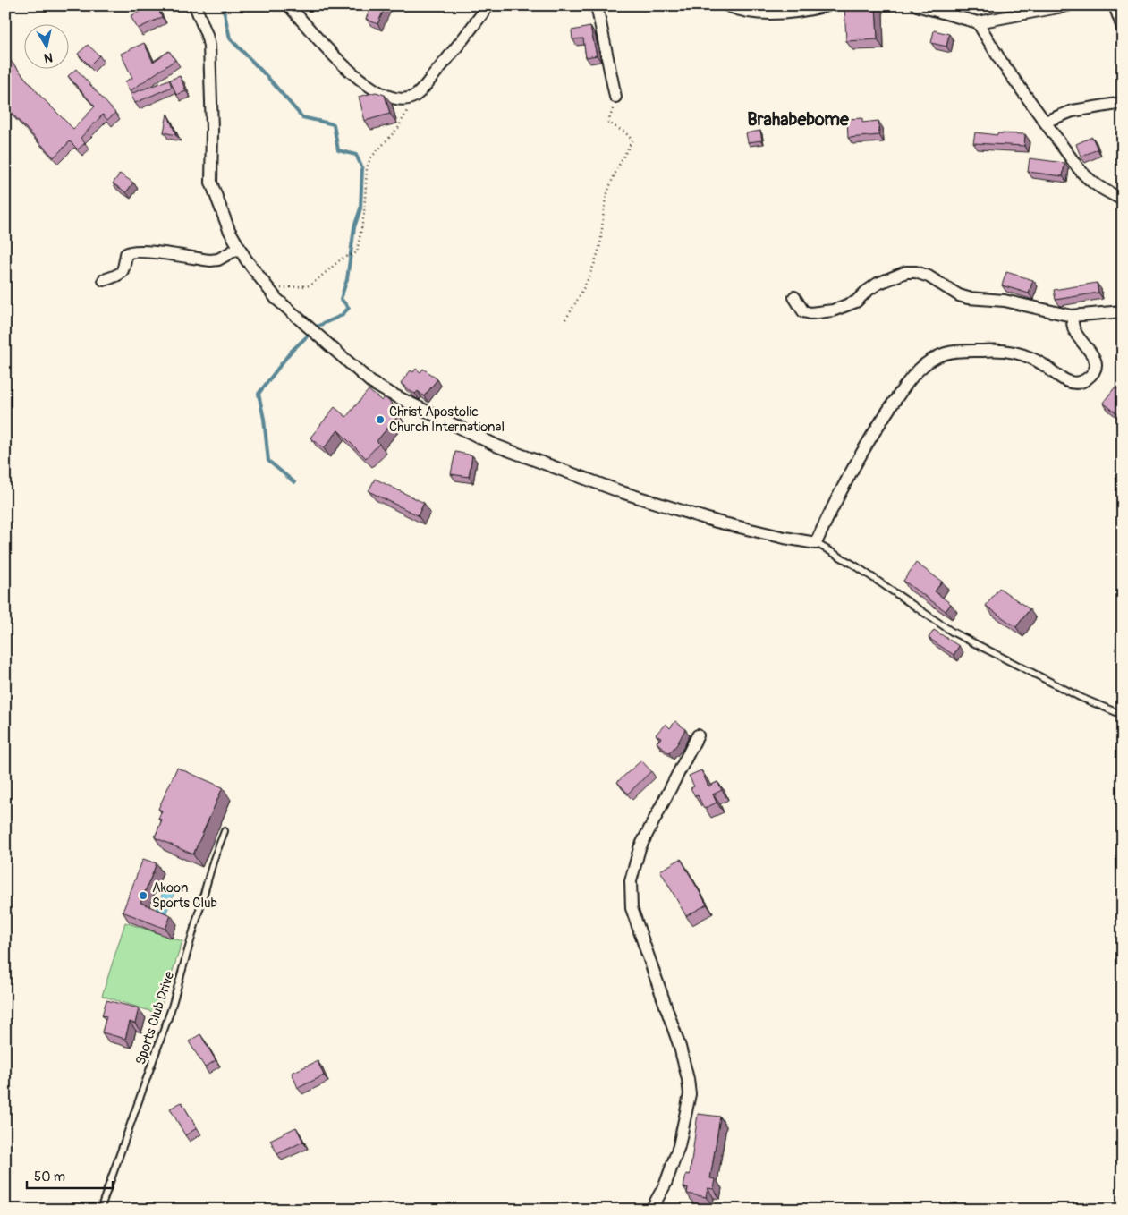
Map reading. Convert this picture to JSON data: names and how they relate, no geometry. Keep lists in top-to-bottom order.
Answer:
{
  "streets": {
    "lane": ["Sports Club Drive"]
  },
  "districts": ["Brahabebome"],
  "places": ["Christ Apostolic Church International", "Akoon Sports Club"],
  "scale_bar": "50 m",
  "north": "bottom"
}
